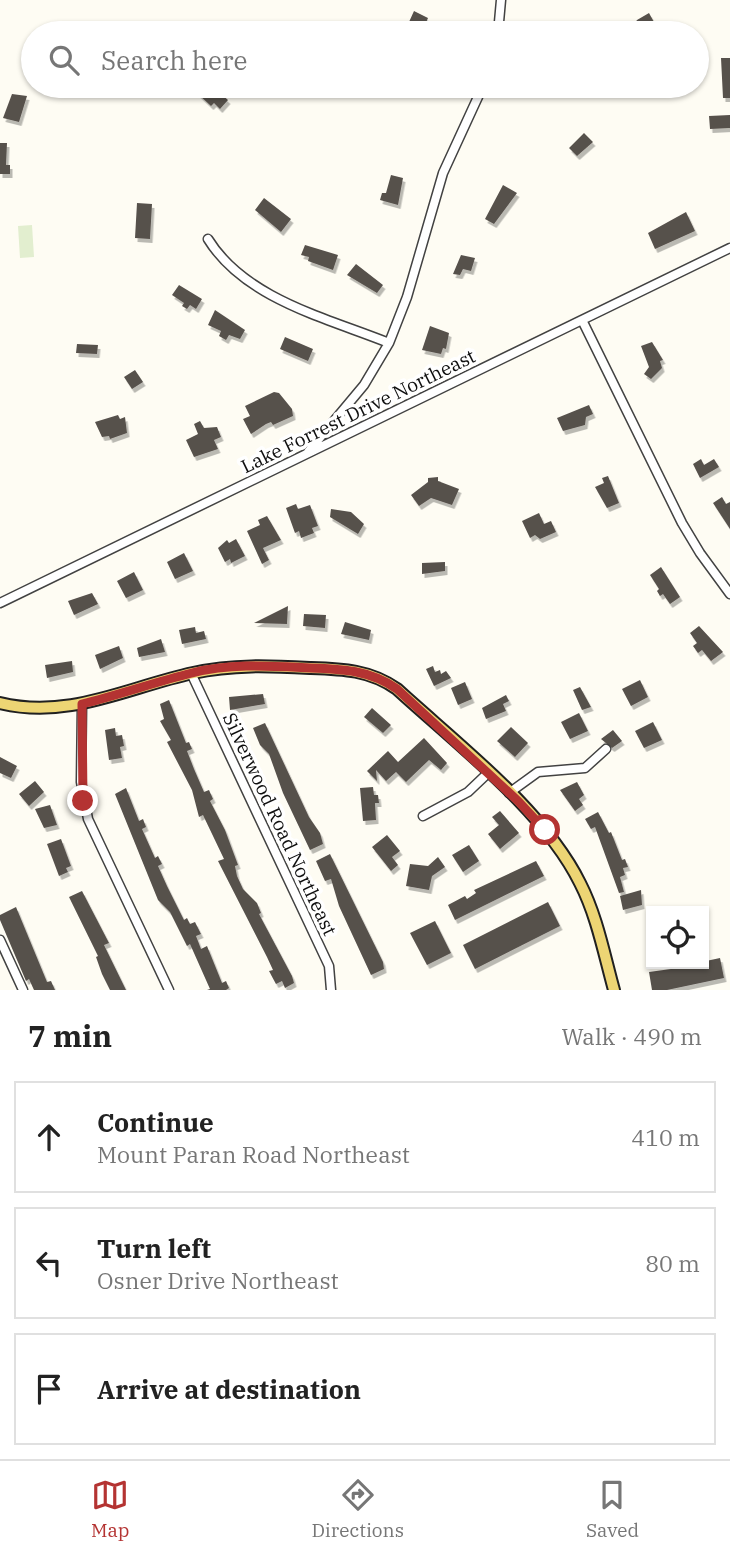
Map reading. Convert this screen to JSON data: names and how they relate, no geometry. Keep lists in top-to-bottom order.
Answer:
{
  "streets": {
    "street": ["Lake Forrest Drive Northeast", "Silverwood Road Northeast"]
  },
  "page": {
    "search": "Search here",
    "heading": ["7 min", "Walk · 490 m"],
    "list": [
      ["Continue", "Mount Paran Road Northeast", "410 m"],
      ["Turn left", "Osner Drive Northeast", "80 m"],
      "Arrive at destination"
    ],
    "nav": ["Map", "Directions", "Saved"]
  }
}
